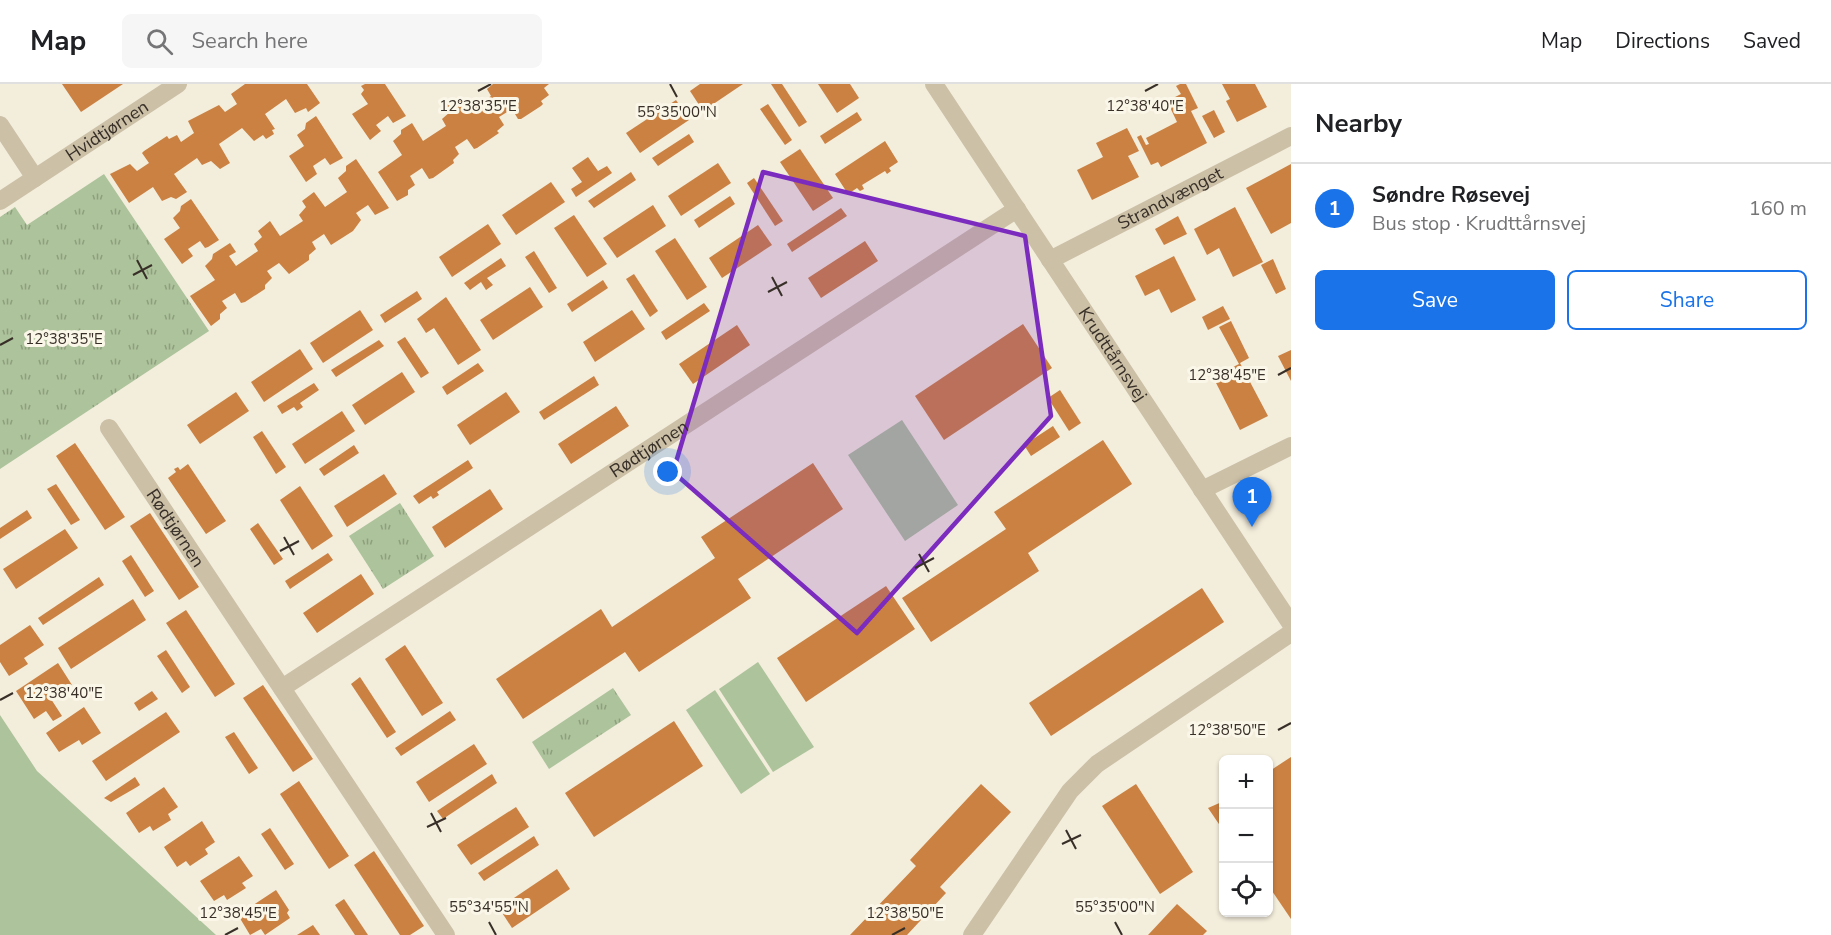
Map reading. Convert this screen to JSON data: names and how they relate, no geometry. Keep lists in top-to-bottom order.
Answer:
{
  "streets": {
    "street": [
      "Hvidtjørnen",
      "Strandvænget",
      "Krudttårnsvej",
      "Rødtjørnen"
    ]
  },
  "crossings": [
    ["Strandvænget", "Krudttårnsvej"],
    ["Krudttårnsvej", "Rødtjørnen"]
  ],
  "page": {
    "header": "Map",
    "search": "Search here",
    "nav": ["Map", "Directions", "Saved"],
    "heading": "Nearby",
    "list": [
      {
        "mark": "1",
        "name": "Søndre Røsevej",
        "note": "Bus stop · Krudttårnsvej",
        "value": "160 m"
      }
    ],
    "buttons": ["Save", "Share"],
    "pins": "1",
    "map_buttons": ["+", "−"]
  },
  "coordinates": [
    "12°38'35\"E",
    "12°38'40\"E",
    "55°35'00\"N",
    "12°38'45\"E",
    "12°38'50\"E",
    "55°34'55\"N"
  ]
}
